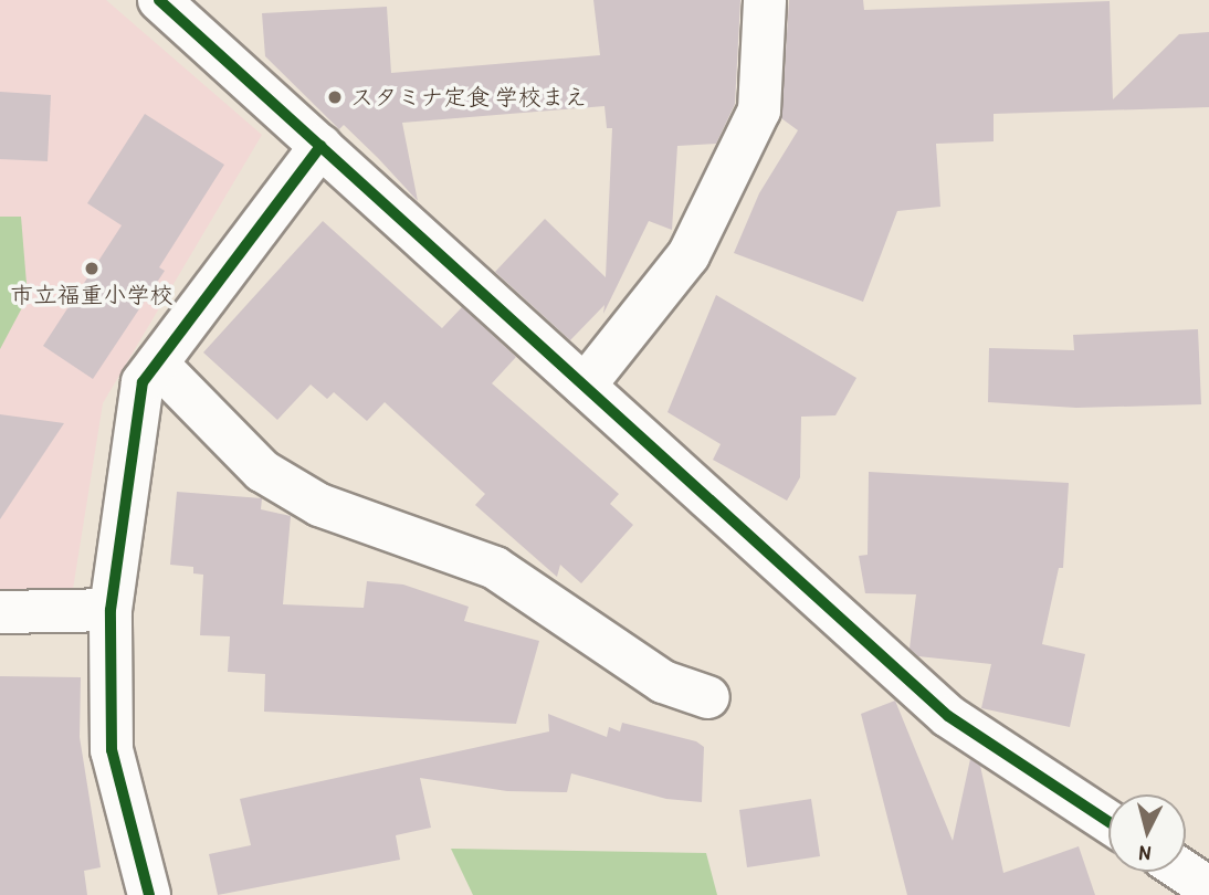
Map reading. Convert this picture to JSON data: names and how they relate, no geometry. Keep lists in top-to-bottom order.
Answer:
{
  "places": ["スタミナ定食 学校まえ", "市立福重小学校"],
  "north": "bottom"
}
